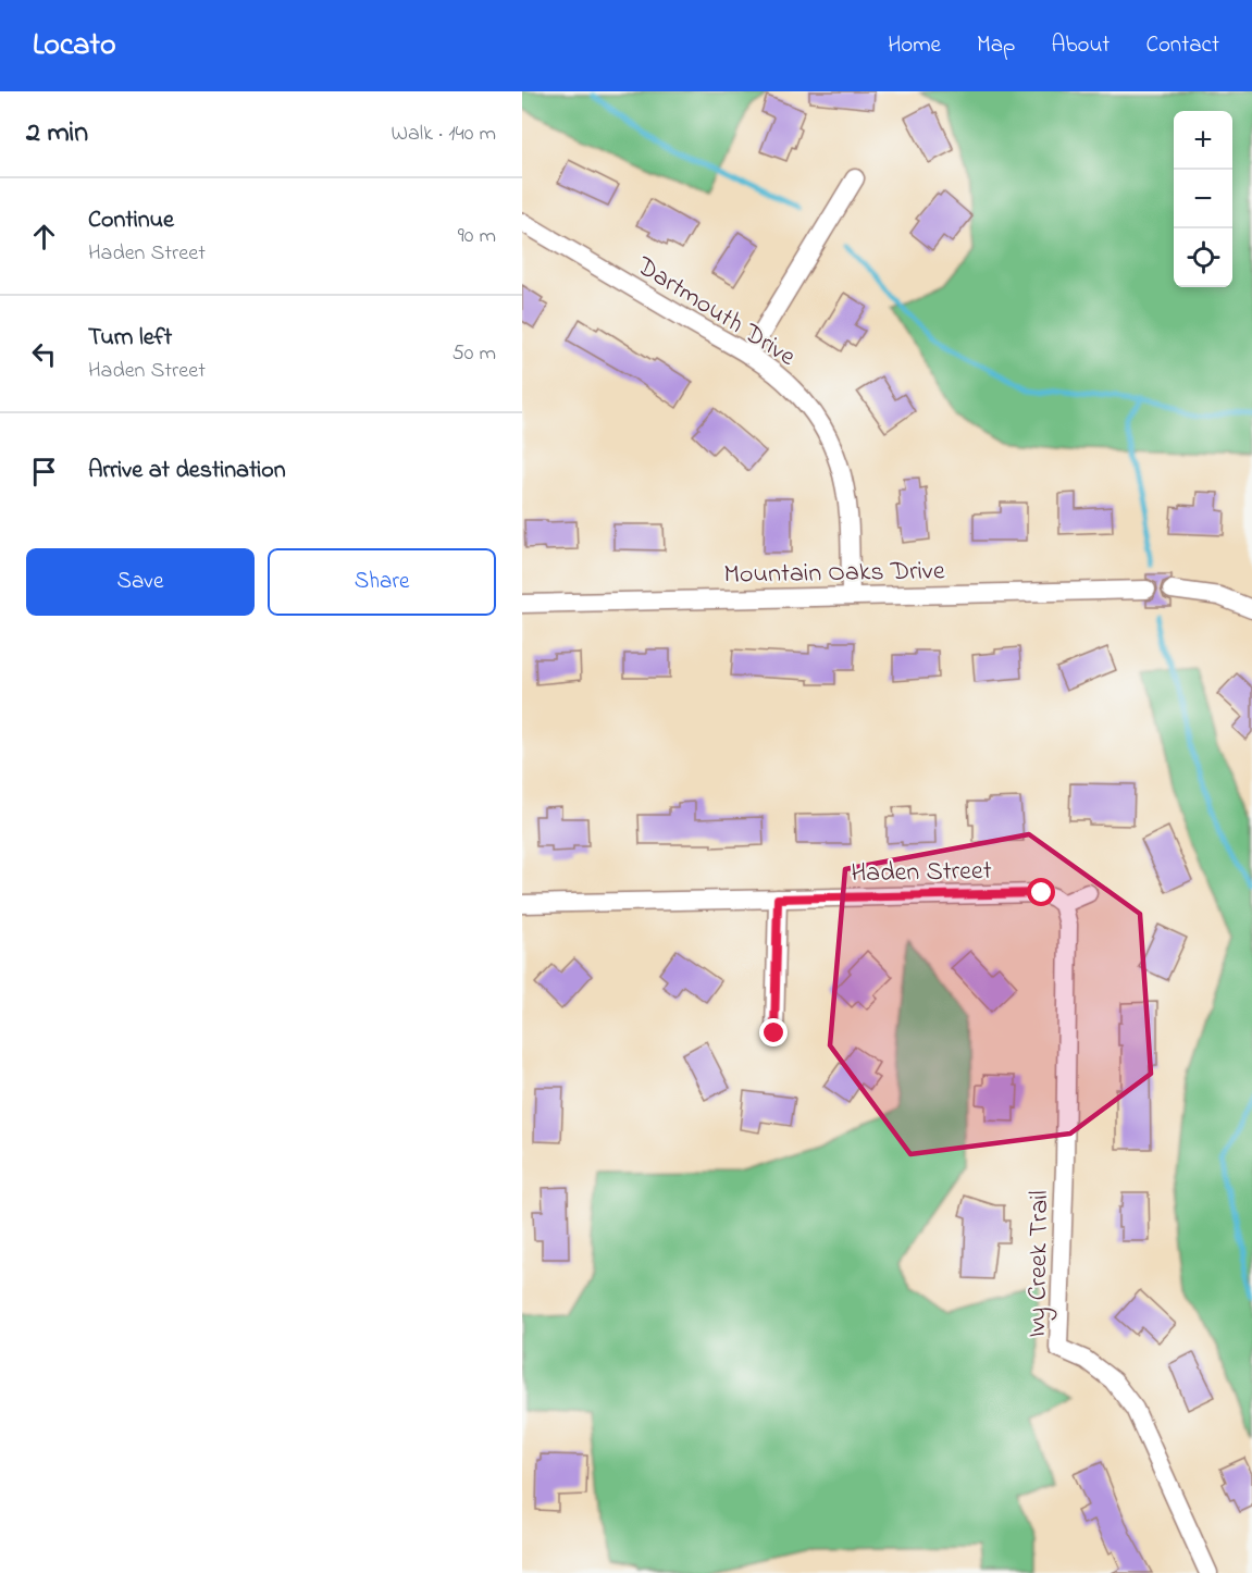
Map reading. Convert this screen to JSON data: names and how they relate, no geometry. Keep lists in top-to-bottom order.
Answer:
{
  "streets": {
    "street": [
      "Dartmouth Drive",
      "Mountain Oaks Drive",
      "Haden Street",
      "Ivy Creek Trail"
    ]
  },
  "crossings": [
    ["Dartmouth Drive", "Mountain Oaks Drive"],
    ["Haden Street", "Ivy Creek Trail"]
  ],
  "page": {
    "header": "Locato",
    "nav": [
      "Home",
      "Map",
      "About",
      "Contact"
    ],
    "heading": ["2 min", "Walk · 140 m"],
    "map_buttons": ["+", "−"],
    "list": [
      ["Continue", "Haden Street", "90 m"],
      ["Turn left", "Haden Street", "50 m"],
      "Arrive at destination"
    ],
    "buttons": ["Save", "Share"]
  }
}
